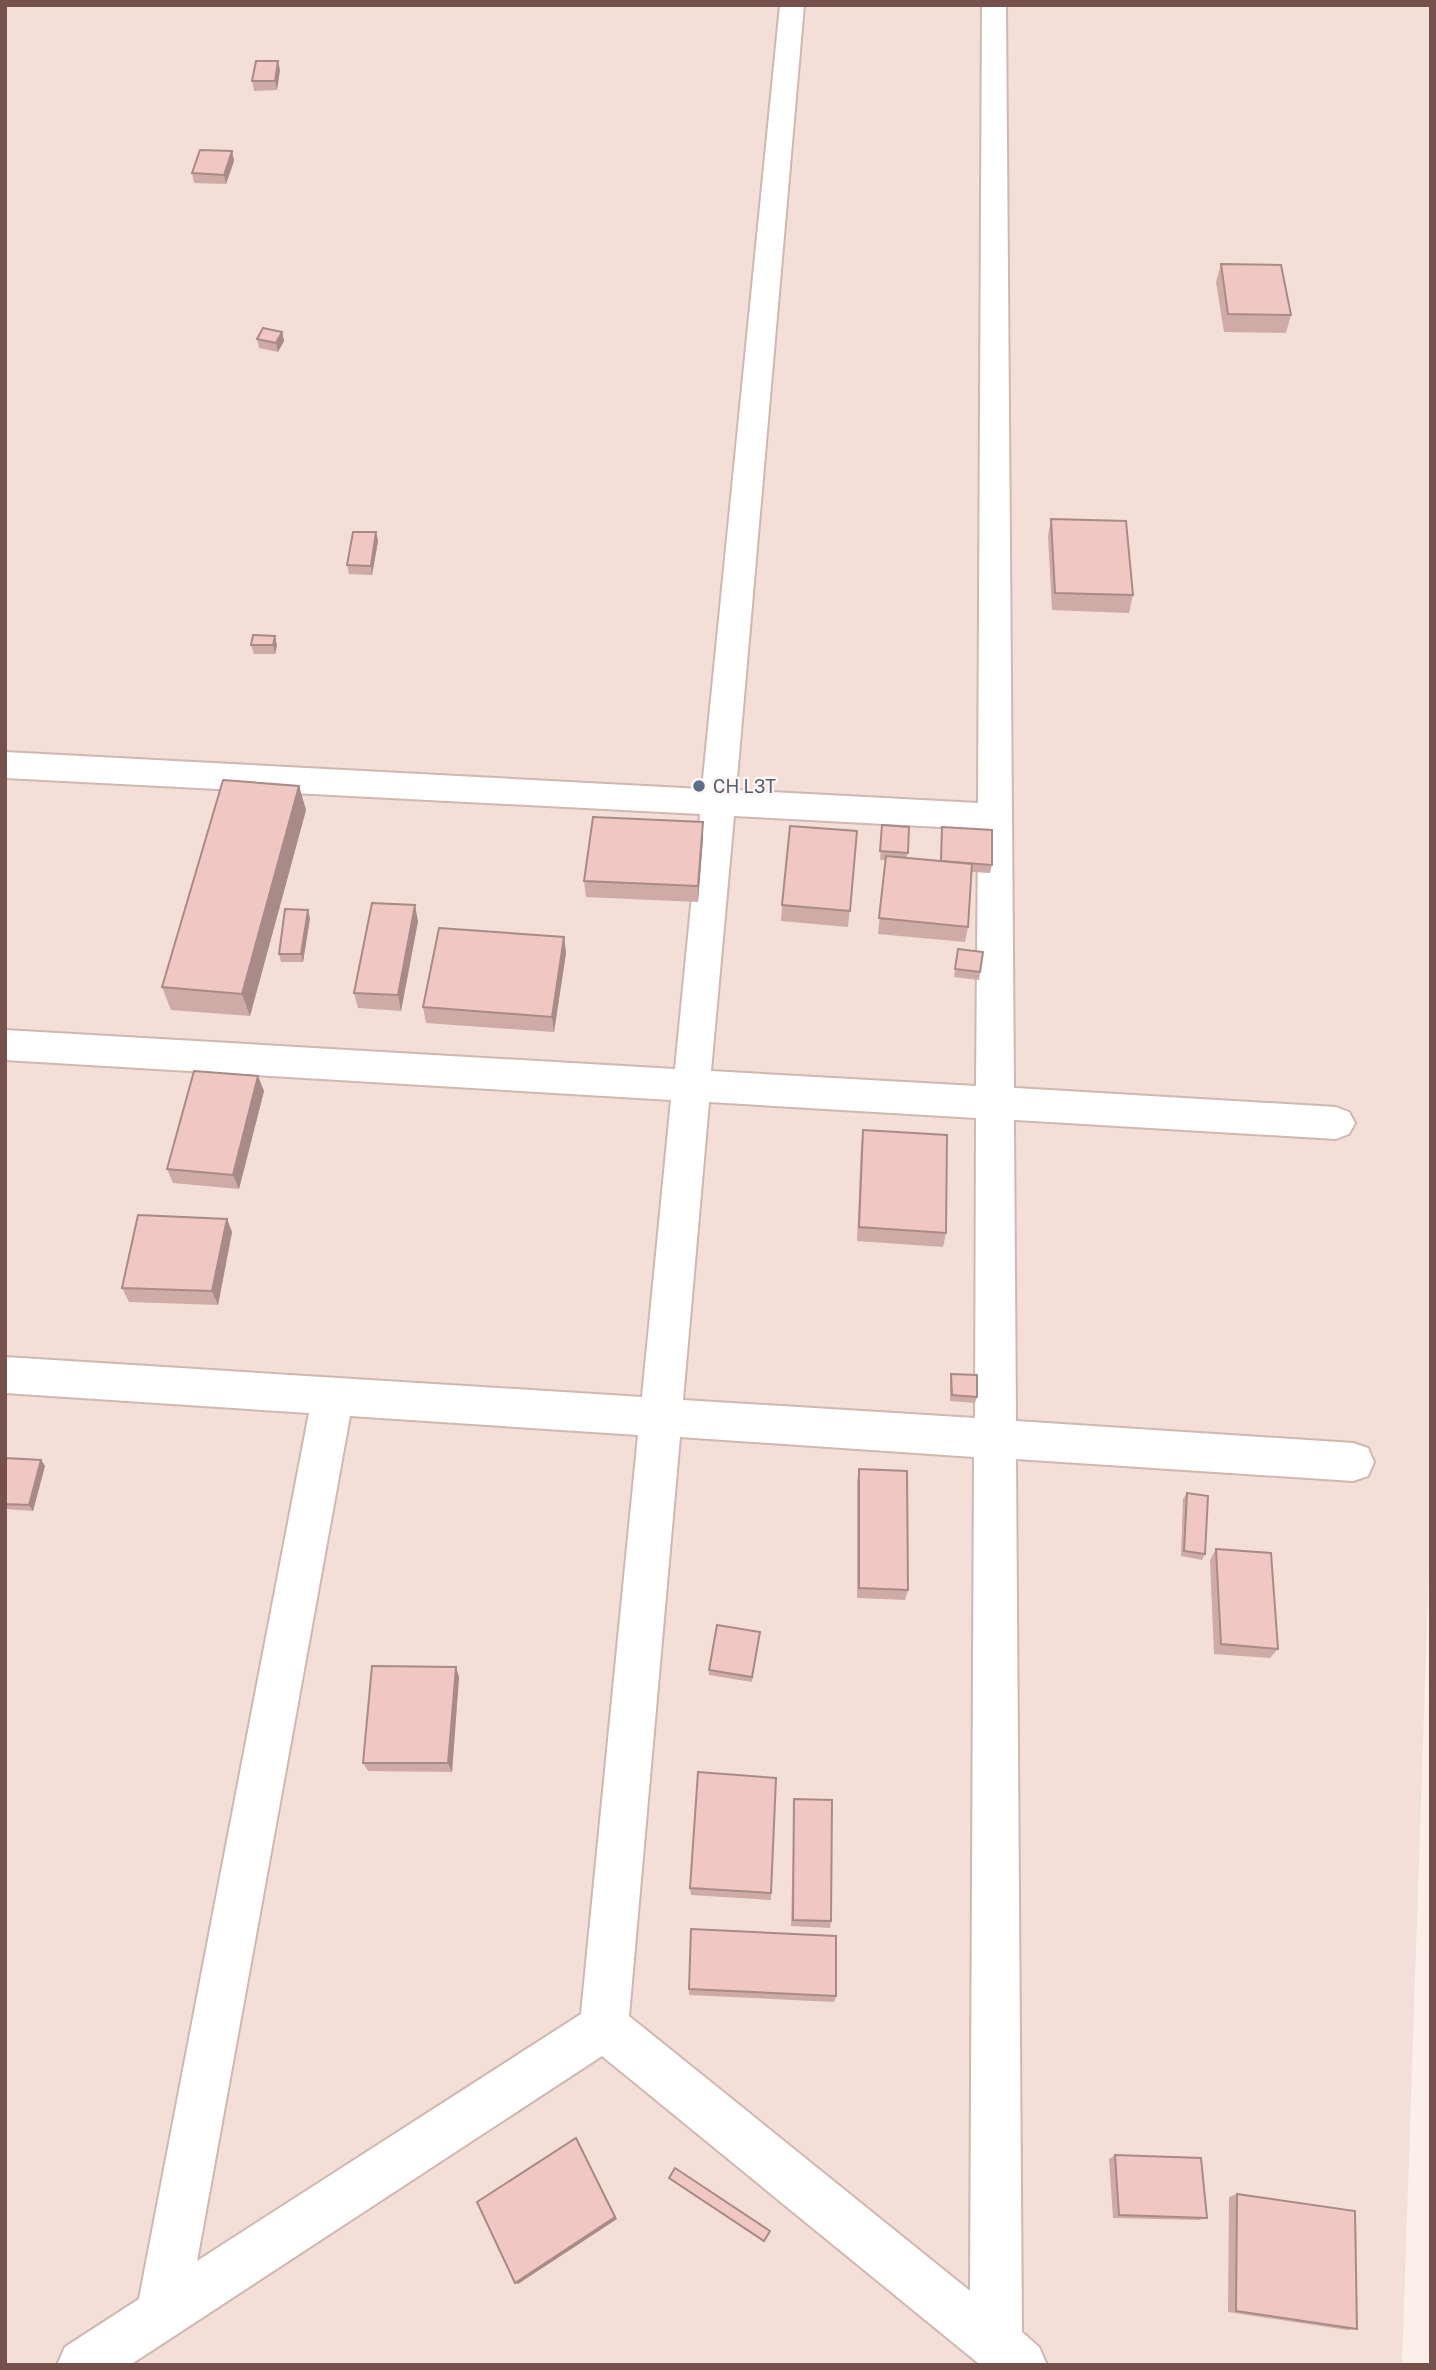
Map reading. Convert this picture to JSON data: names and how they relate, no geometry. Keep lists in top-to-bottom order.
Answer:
{
  "places": ["CH L3T"]
}
